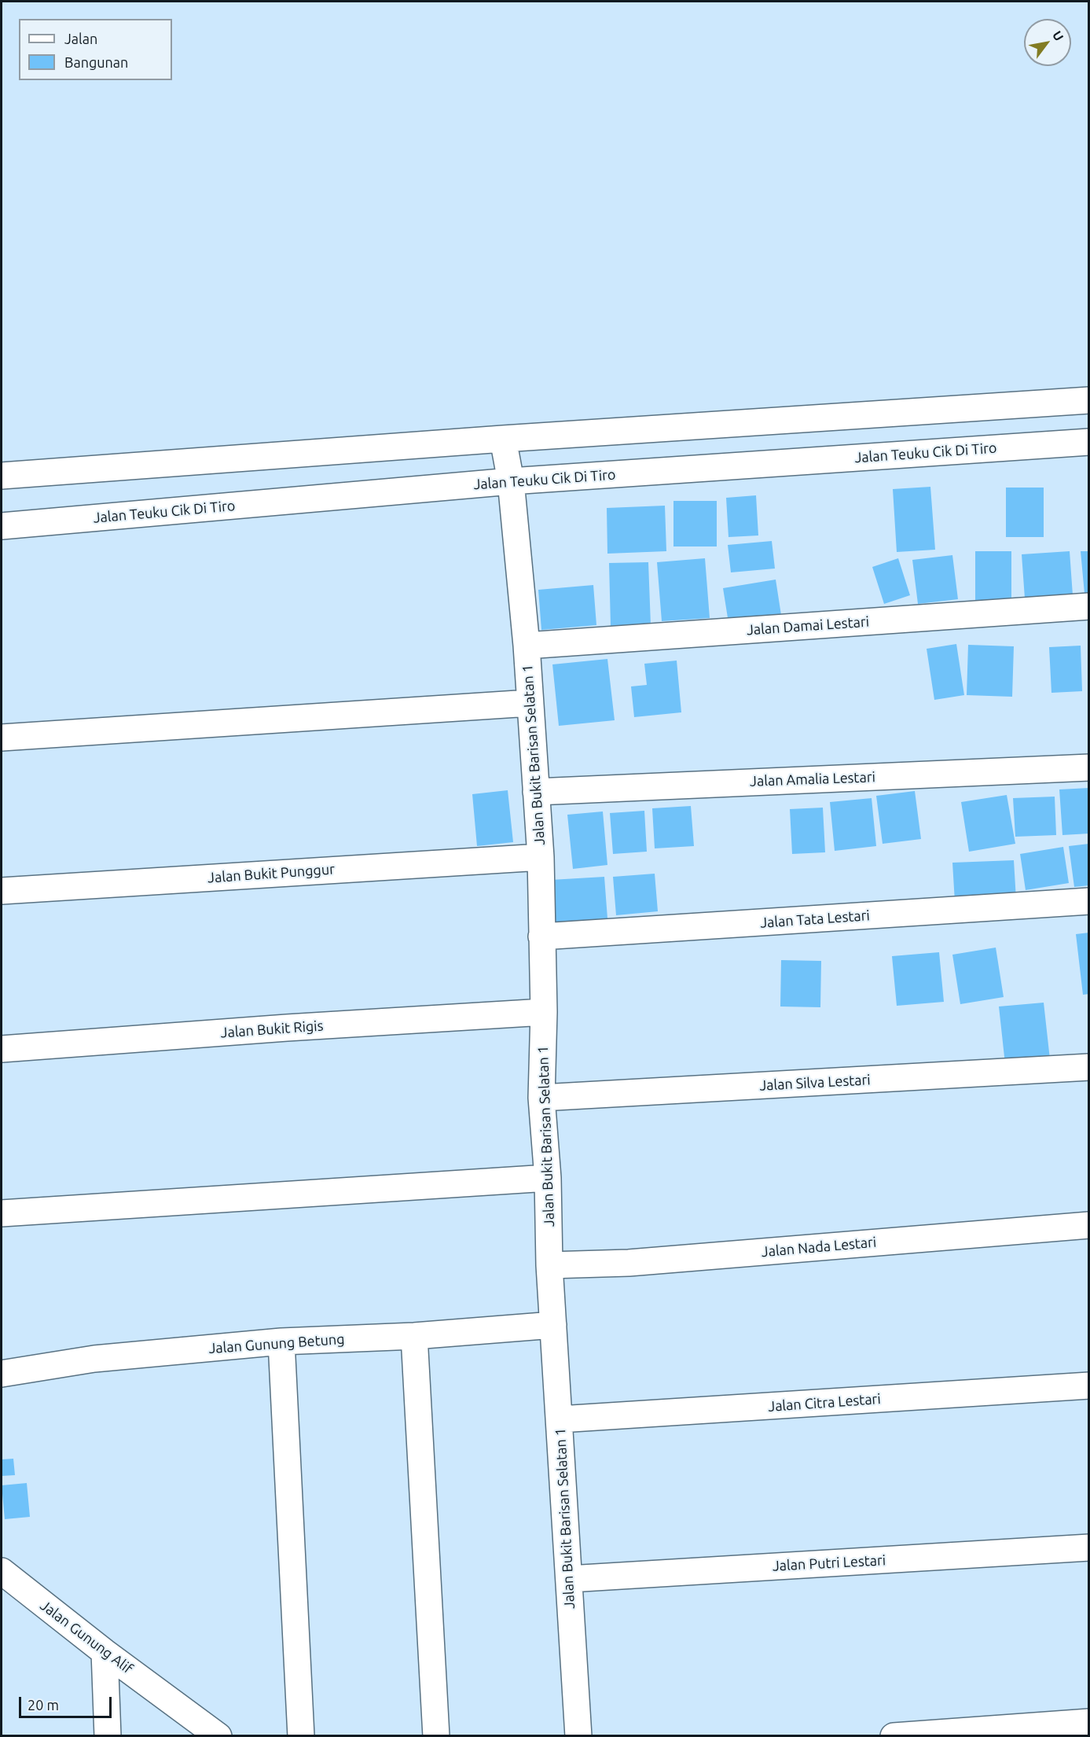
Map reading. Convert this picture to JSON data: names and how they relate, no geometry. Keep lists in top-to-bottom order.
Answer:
{
  "streets": {
    "street": [
      "Jalan Teuku Cik Di Tiro",
      "Jalan Damai Lestari",
      "Jalan Bukit Barisan Selatan 1",
      "Jalan Amalia Lestari",
      "Jalan Bukit Punggur",
      "Jalan Tata Lestari",
      "Jalan Bukit Rigis",
      "Jalan Silva Lestari",
      "Jalan Nada Lestari",
      "Jalan Gunung Betung",
      "Jalan Citra Lestari",
      "Jalan Putri Lestari",
      "Jalan Gunung Alif"
    ]
  },
  "crossings": [
    ["Jalan Teuku Cik Di Tiro", "Jalan Bukit Barisan Selatan 1"],
    ["Jalan Damai Lestari", "Jalan Bukit Barisan Selatan 1"],
    ["Jalan Bukit Barisan Selatan 1", "Jalan Amalia Lestari"],
    ["Jalan Bukit Barisan Selatan 1", "Jalan Bukit Punggur"],
    ["Jalan Bukit Barisan Selatan 1", "Jalan Tata Lestari"],
    ["Jalan Bukit Barisan Selatan 1", "Jalan Bukit Rigis"],
    ["Jalan Bukit Barisan Selatan 1", "Jalan Silva Lestari"],
    ["Jalan Bukit Barisan Selatan 1", "Jalan Nada Lestari"],
    ["Jalan Bukit Barisan Selatan 1", "Jalan Gunung Betung"],
    ["Jalan Bukit Barisan Selatan 1", "Jalan Citra Lestari"],
    ["Jalan Bukit Barisan Selatan 1", "Jalan Putri Lestari"]
  ],
  "legend": ["Jalan", "Bangunan"],
  "scale_bar": "20 m",
  "north": "top right"
}
